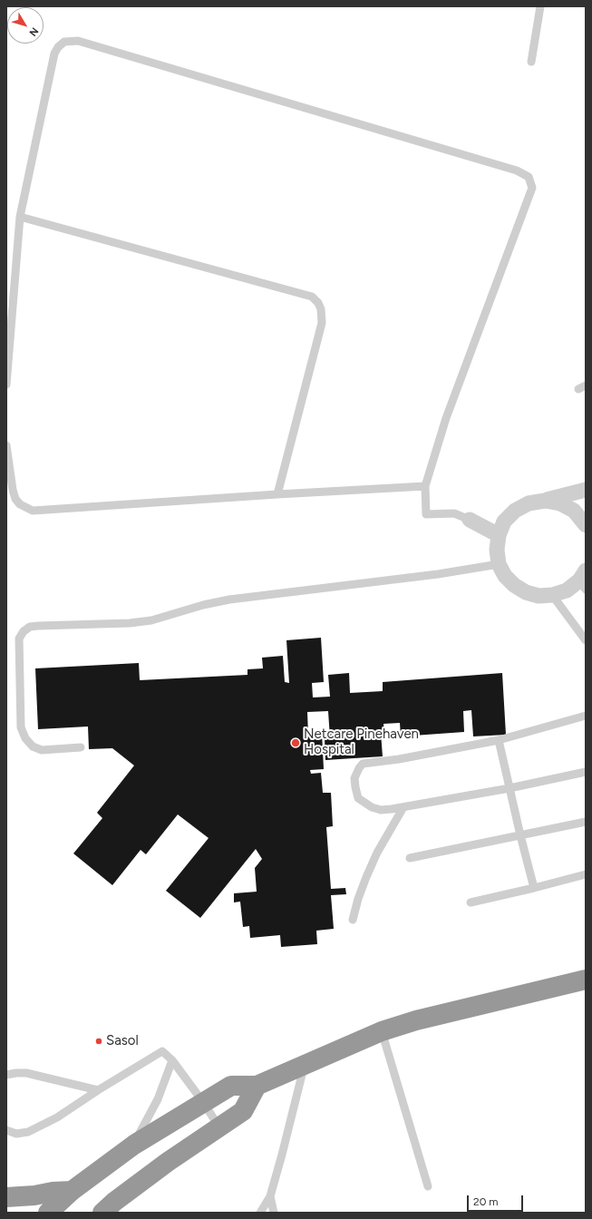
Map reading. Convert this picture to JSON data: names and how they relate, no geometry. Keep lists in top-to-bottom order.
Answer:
{
  "places": ["Netcare Pinehaven Hospital", "Sasol"],
  "scale_bar": "20 m",
  "north": "bottom right"
}
